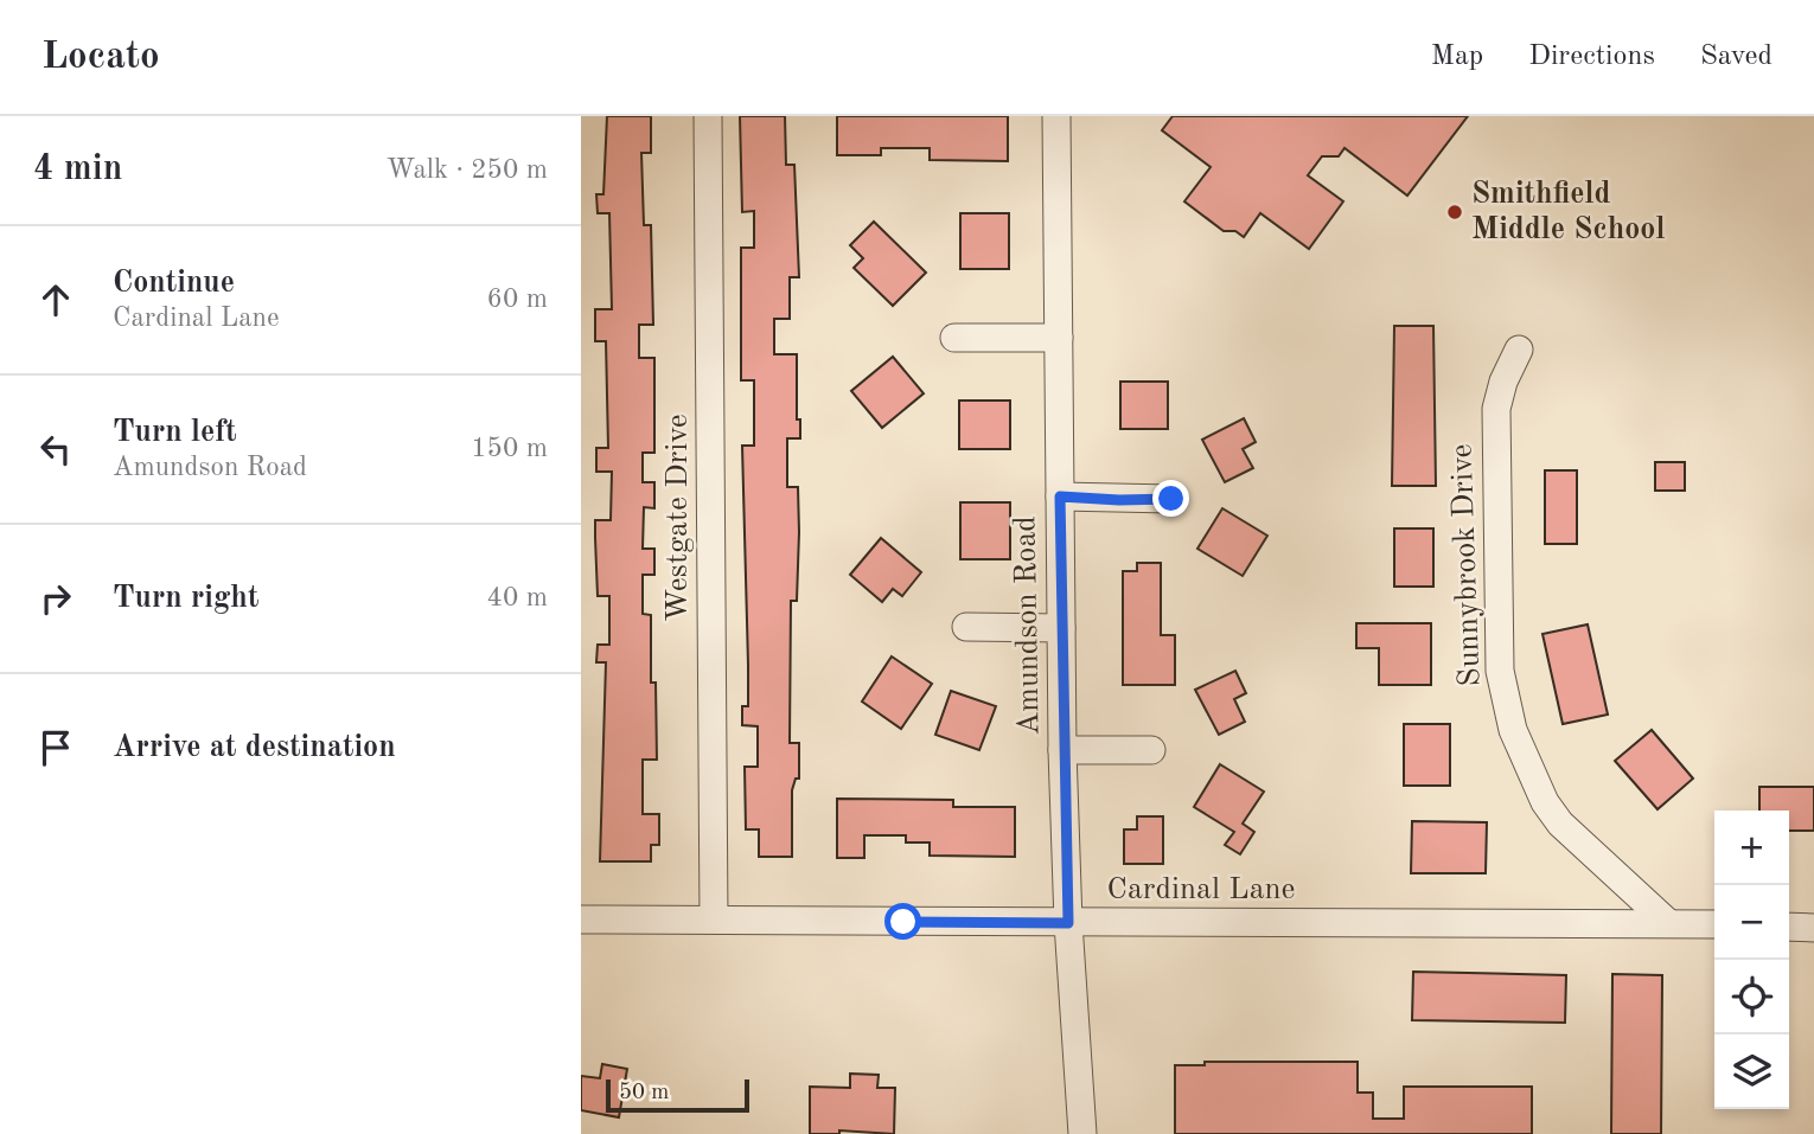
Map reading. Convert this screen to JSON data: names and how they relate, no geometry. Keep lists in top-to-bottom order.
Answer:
{
  "streets": {
    "street": [
      "Westgate Drive",
      "Sunnybrook Drive",
      "Amundson Road",
      "Cardinal Lane"
    ]
  },
  "crossings": [
    ["Westgate Drive", "Cardinal Lane"],
    ["Sunnybrook Drive", "Cardinal Lane"],
    ["Amundson Road", "Cardinal Lane"]
  ],
  "places": ["Smithfield Middle School"],
  "scale_bar": "50 m",
  "page": {
    "header": "Locato",
    "nav": ["Map", "Directions", "Saved"],
    "heading": ["4 min", "Walk · 250 m"],
    "list": [
      ["Continue", "Cardinal Lane", "60 m"],
      ["Turn left", "Amundson Road", "150 m"],
      ["Turn right", "40 m"],
      "Arrive at destination"
    ],
    "map_buttons": ["+", "−"],
    "scale": "50 m"
  }
}
